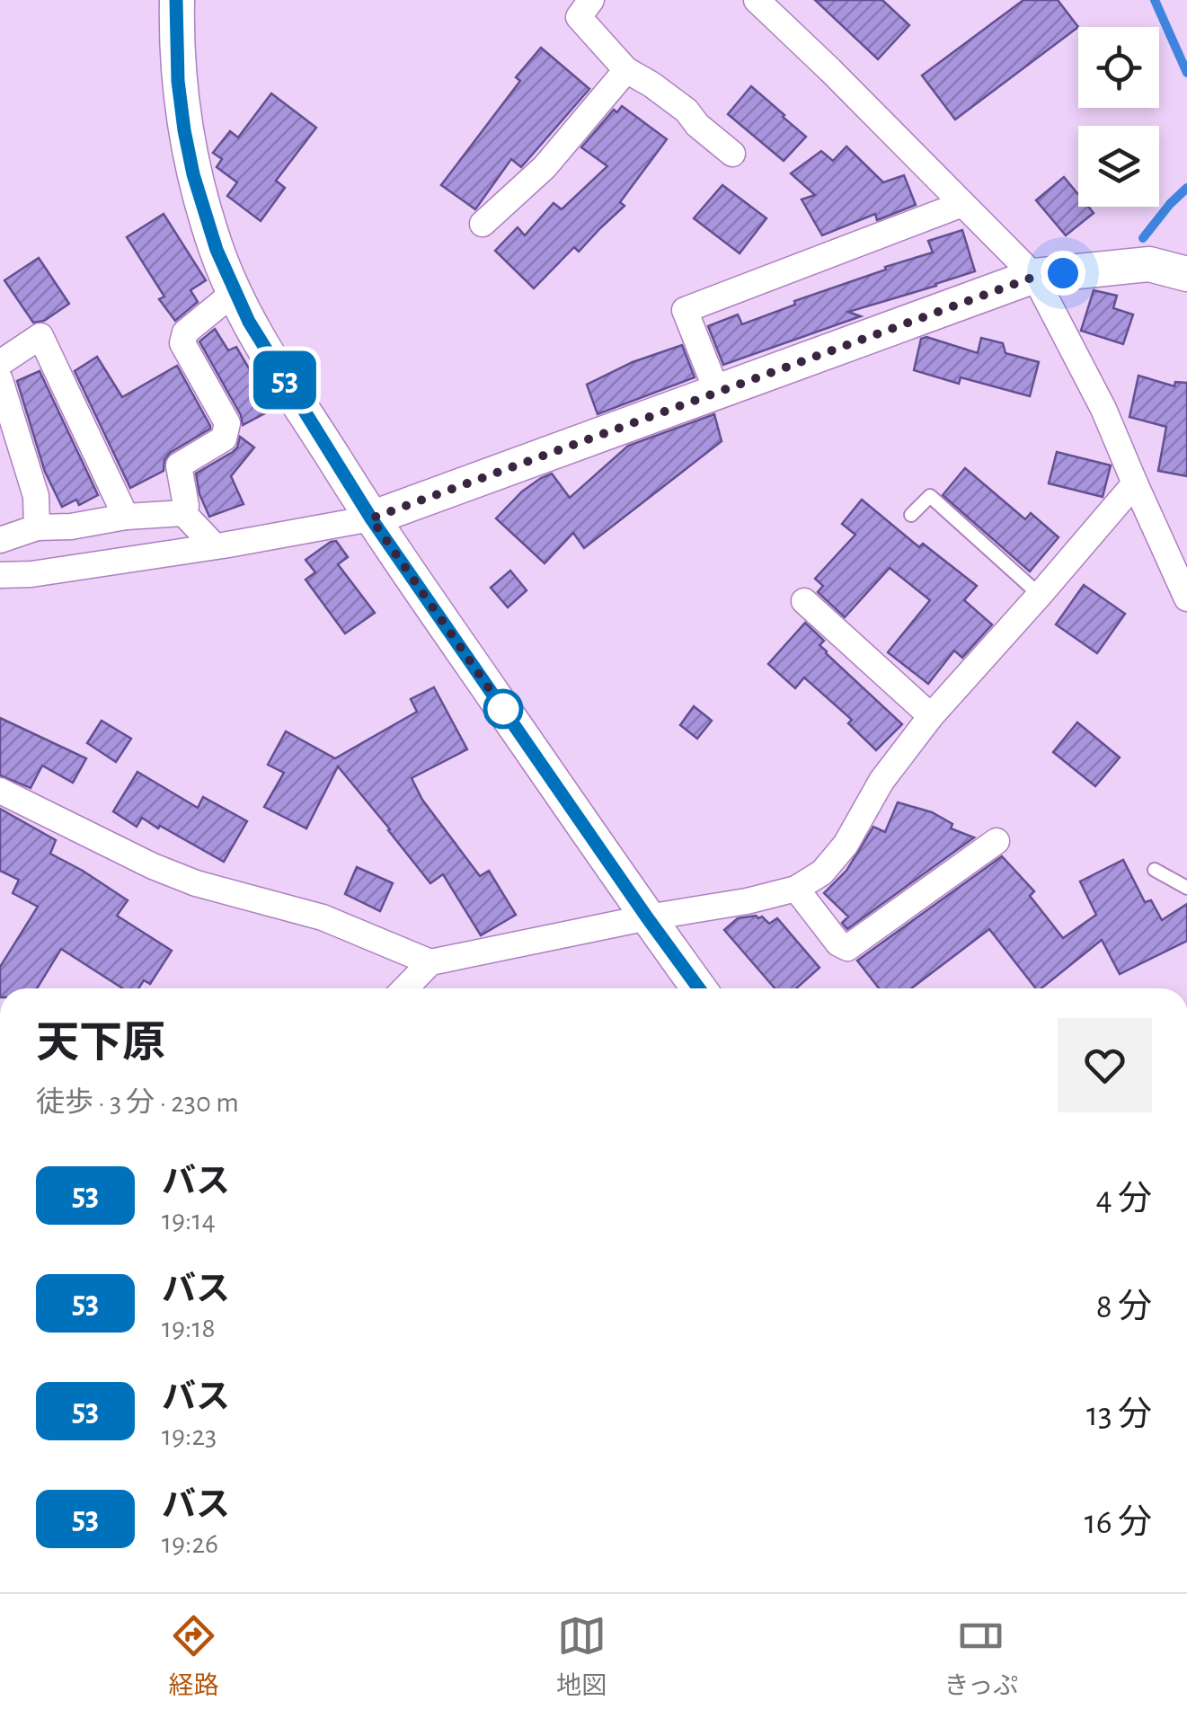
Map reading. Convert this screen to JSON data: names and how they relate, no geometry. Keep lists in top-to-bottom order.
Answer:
{
  "lines": ["bus line 53"],
  "page": {
    "on_map": "53",
    "heading": ["天下原", "徒歩 · 3 分 · 230 m"],
    "list": [
      {
        "mark": "53",
        "name": "バス",
        "note": "19:14",
        "value": "4 分"
      },
      {
        "mark": "53",
        "name": "バス",
        "note": "19:18",
        "value": "8 分"
      },
      {
        "mark": "53",
        "name": "バス",
        "note": "19:23",
        "value": "13 分"
      },
      {
        "mark": "53",
        "name": "バス",
        "note": "19:26",
        "value": "16 分"
      }
    ],
    "tabs": ["経路", "地図", "きっぷ"]
  }
}
